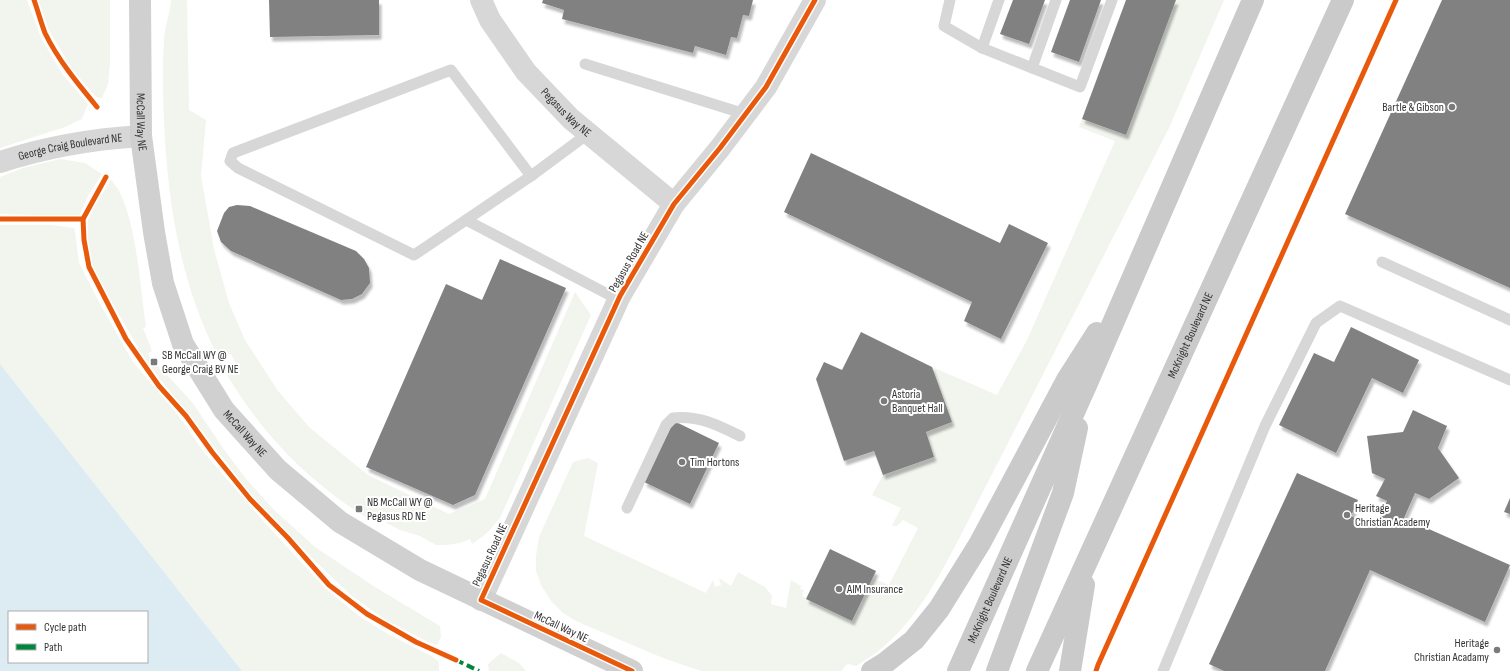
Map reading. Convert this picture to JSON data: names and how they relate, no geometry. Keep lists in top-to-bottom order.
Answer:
{
  "streets": {
    "main road": ["McKnight Boulevard NE"],
    "street": [
      "Pegasus Way NE",
      "McCall Way NE",
      "George Craig Boulevard NE",
      "Pegasus Road NE"
    ]
  },
  "crossings": [
    ["Pegasus Way NE", "Pegasus Road NE"],
    ["McCall Way NE", "George Craig Boulevard NE"],
    ["McCall Way NE", "Pegasus Road NE"]
  ],
  "places": {
    "other": [
      "Bartle & Gibson",
      "Astoria Banquet Hall",
      "Tim Hortons",
      "Heritage Christian Academy",
      "AIM Insurance",
      "Heritage Christian Acadamy"
    ],
    "transit": ["SB McCall WY @ George Craig BV NE", "NB McCall WY @ Pegasus RD NE"]
  },
  "legend": ["Cycle path", "Path"]
}
